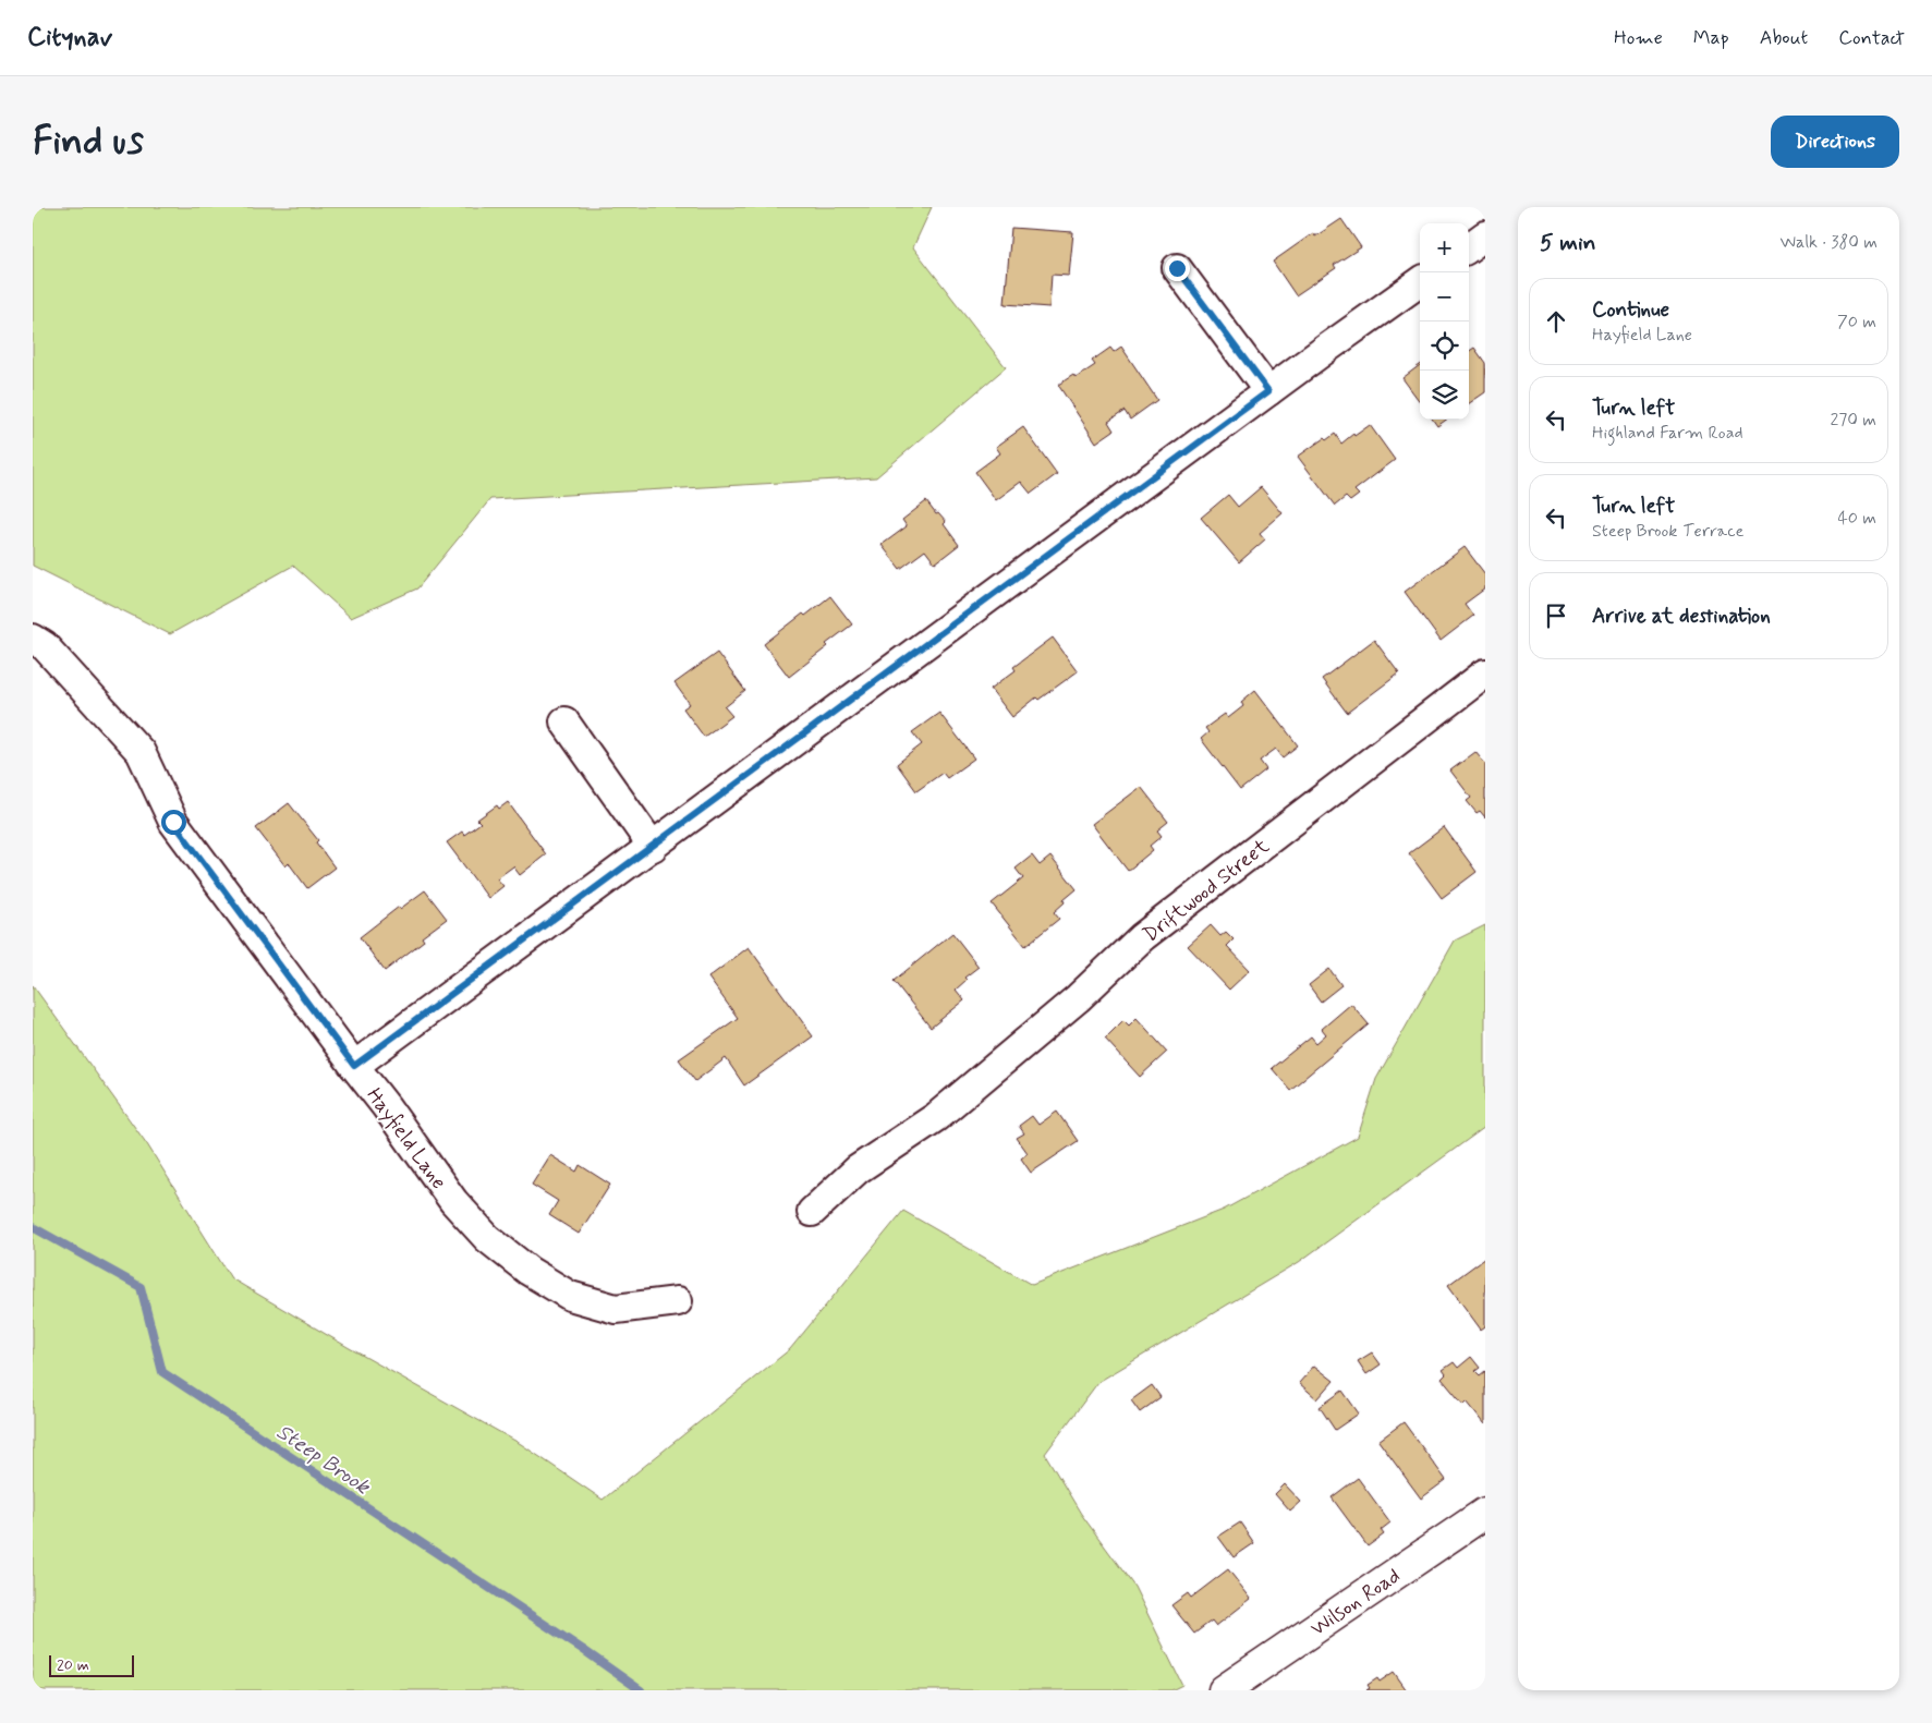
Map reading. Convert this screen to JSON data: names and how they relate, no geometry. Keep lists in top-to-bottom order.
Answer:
{
  "streets": {
    "main road": ["Wilson Road"],
    "street": ["Driftwood Street", "Hayfield Lane"]
  },
  "water": ["Steep Brook"],
  "scale_bar": "20 m",
  "page": {
    "header": "Citynav",
    "nav": [
      "Home",
      "Map",
      "About",
      "Contact"
    ],
    "buttons": "Directions",
    "title": "Find us",
    "heading": ["5 min", "Walk · 380 m"],
    "map_buttons": ["+", "−"],
    "list": [
      ["Continue", "Hayfield Lane", "70 m"],
      ["Turn left", "Highland Farm Road", "270 m"],
      ["Turn left", "Steep Brook Terrace", "40 m"],
      "Arrive at destination"
    ],
    "scale": "20 m"
  }
}
